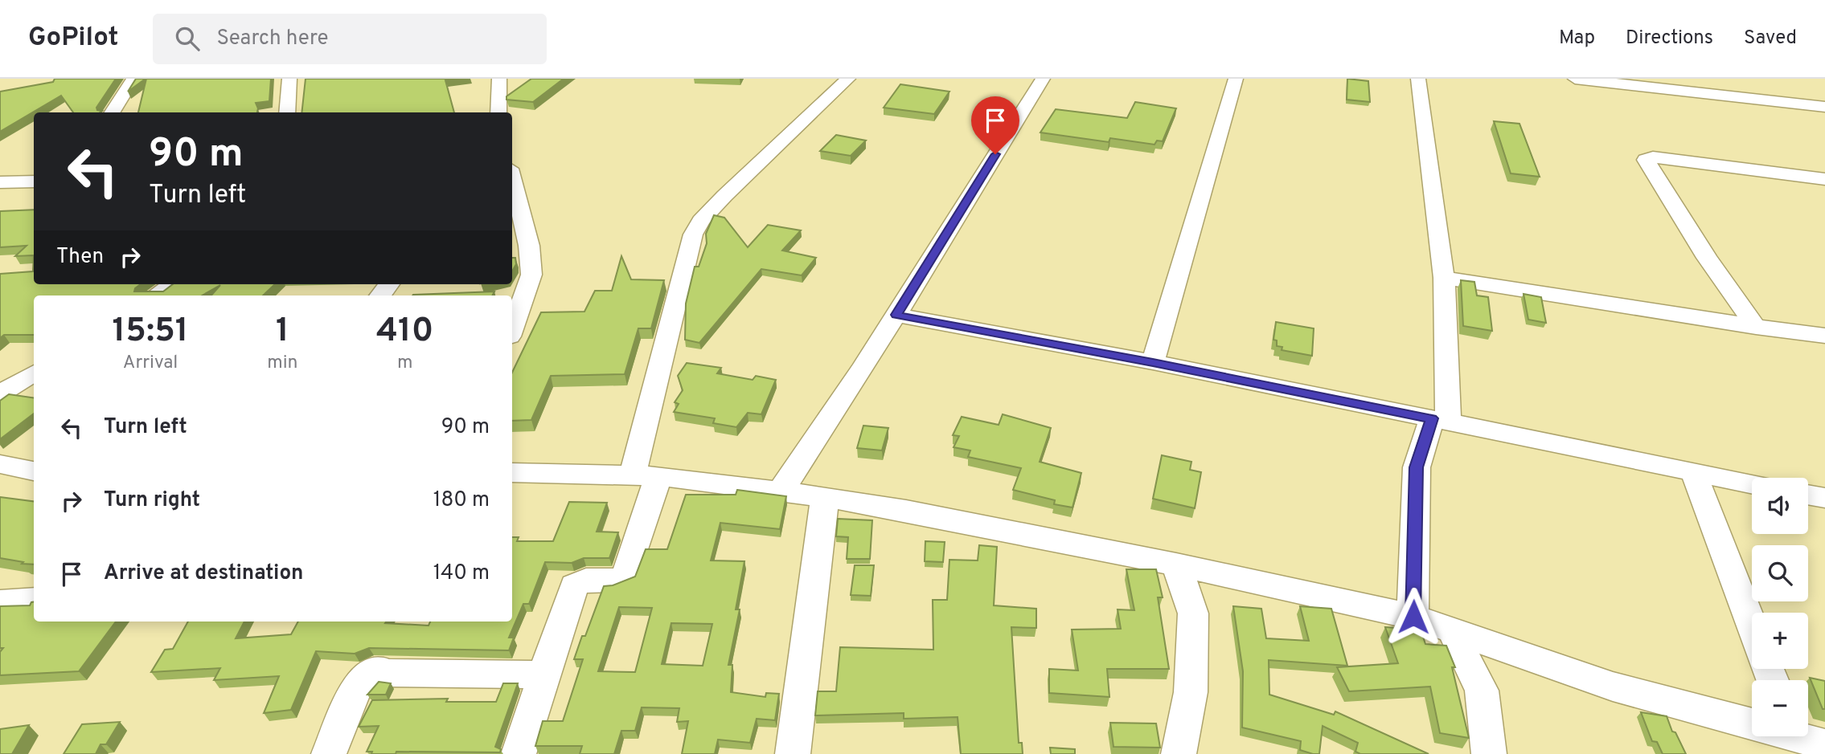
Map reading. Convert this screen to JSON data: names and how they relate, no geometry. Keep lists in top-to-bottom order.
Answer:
{
  "page": {
    "header": "GoPilot",
    "search": "Search here",
    "nav": ["Map", "Directions", "Saved"],
    "turn": ["90 m", "Turn left"],
    "then": "Then",
    "eta": [
      "15:51",
      "Arrival",
      "1",
      "min",
      "410",
      "m"
    ],
    "list": [
      {
        "name": "Turn left",
        "value": "90 m"
      },
      {
        "name": "Turn right",
        "value": "180 m"
      },
      {
        "name": "Arrive at destination",
        "value": "140 m"
      }
    ],
    "map_buttons": ["+", "−"]
  }
}
